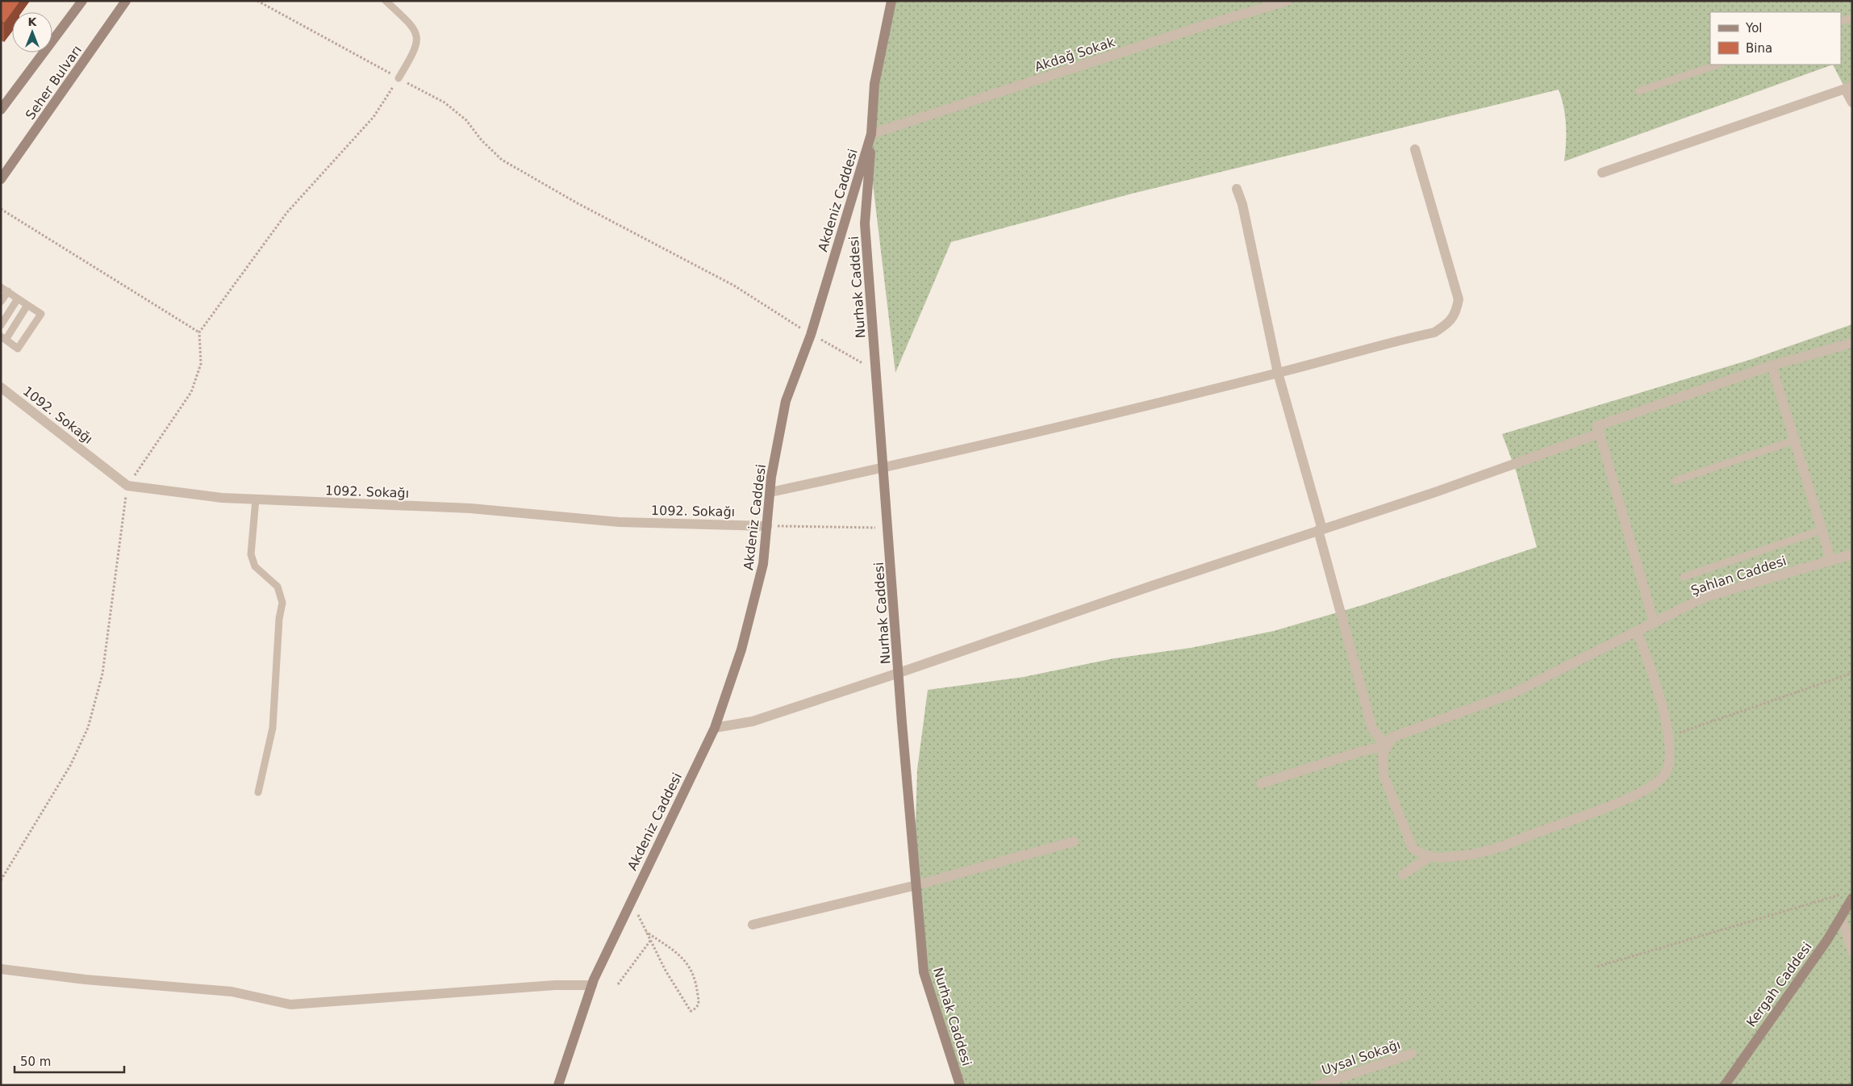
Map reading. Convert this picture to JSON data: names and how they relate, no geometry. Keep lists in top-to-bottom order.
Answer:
{
  "streets": {
    "street": [
      "Akdağ Sokak",
      "Seher Bulvarı",
      "Akdeniz Caddesi",
      "Nurhak Caddesi",
      "1092. Sokağı",
      "Şahlan Caddesi",
      "Kergah Caddesi",
      "Uysal Sokağı"
    ]
  },
  "crossings": [
    ["Akdağ Sokak", "Akdeniz Caddesi"],
    ["Akdağ Sokak", "Nurhak Caddesi"],
    ["Akdeniz Caddesi", "Nurhak Caddesi"],
    ["Akdeniz Caddesi", "1092. Sokağı"]
  ],
  "legend": ["Yol", "Bina"],
  "scale_bar": "50 m",
  "north": "top"
}
